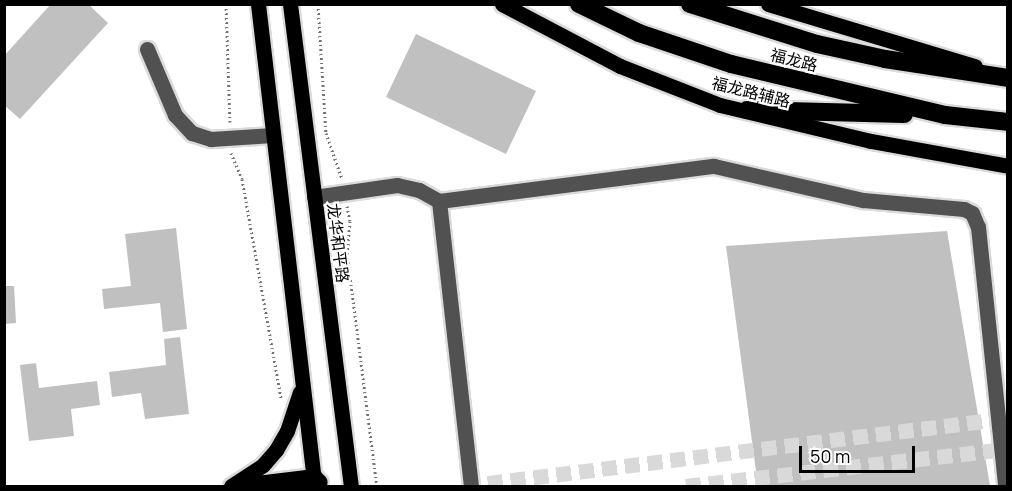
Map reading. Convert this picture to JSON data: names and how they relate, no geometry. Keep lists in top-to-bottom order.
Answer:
{
  "streets": {
    "highway": ["福龙路"],
    "main road": ["福龙路辅路", "龙华和平路"]
  },
  "scale_bar": "50 m"
}
